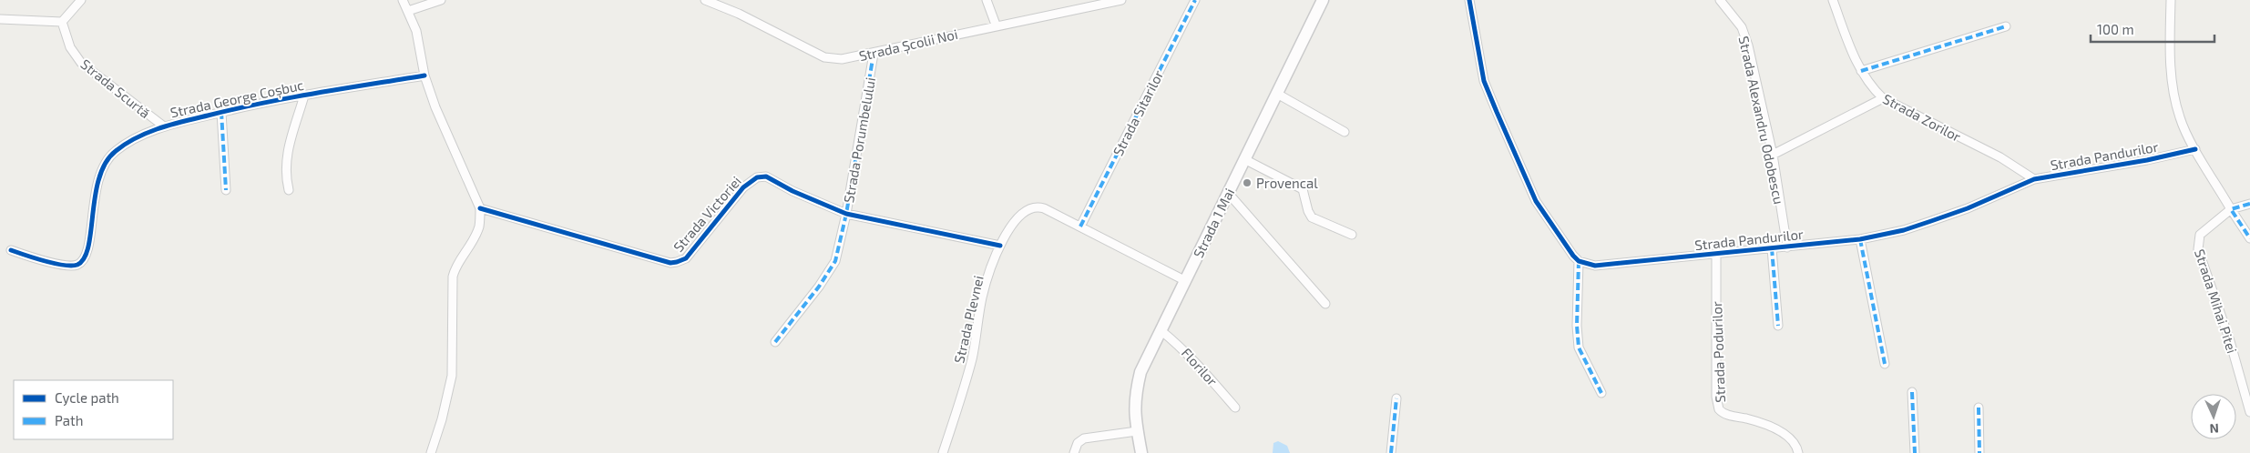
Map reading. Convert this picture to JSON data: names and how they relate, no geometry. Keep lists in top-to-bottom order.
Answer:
{
  "streets": {
    "main road": ["Strada 1 Mai"],
    "street": [
      "Strada Școlii Noi",
      "Strada Scurtă",
      "Strada George Coșbuc",
      "Strada Sitarilor",
      "Strada Zorilor",
      "Strada Alexandru Odobescu",
      "Strada Porumbelului",
      "Strada Pandurilor",
      "Strada Victoriei",
      "Strada Mihai Pitei",
      "Strada Plevnei",
      "Strada Podurilor",
      "Florilor"
    ]
  },
  "crossings": [
    ["Strada Școlii Noi", "Strada Porumbelului"],
    ["Strada Scurtă", "Strada George Coșbuc"],
    ["Strada Sitarilor", "Strada Plevnei"],
    ["Strada Zorilor", "Strada Pandurilor"],
    ["Strada Alexandru Odobescu", "Strada Pandurilor"],
    ["Strada Porumbelului", "Strada Victoriei"],
    ["Strada Pandurilor", "Strada Podurilor"],
    ["Strada Victoriei", "Strada Plevnei"],
    ["Strada 1 Mai", "Strada Plevnei"],
    ["Strada 1 Mai", "Florilor"]
  ],
  "places": ["Provencal"],
  "legend": ["Cycle path", "Path"],
  "scale_bar": "100 m",
  "north": "bottom"
}
